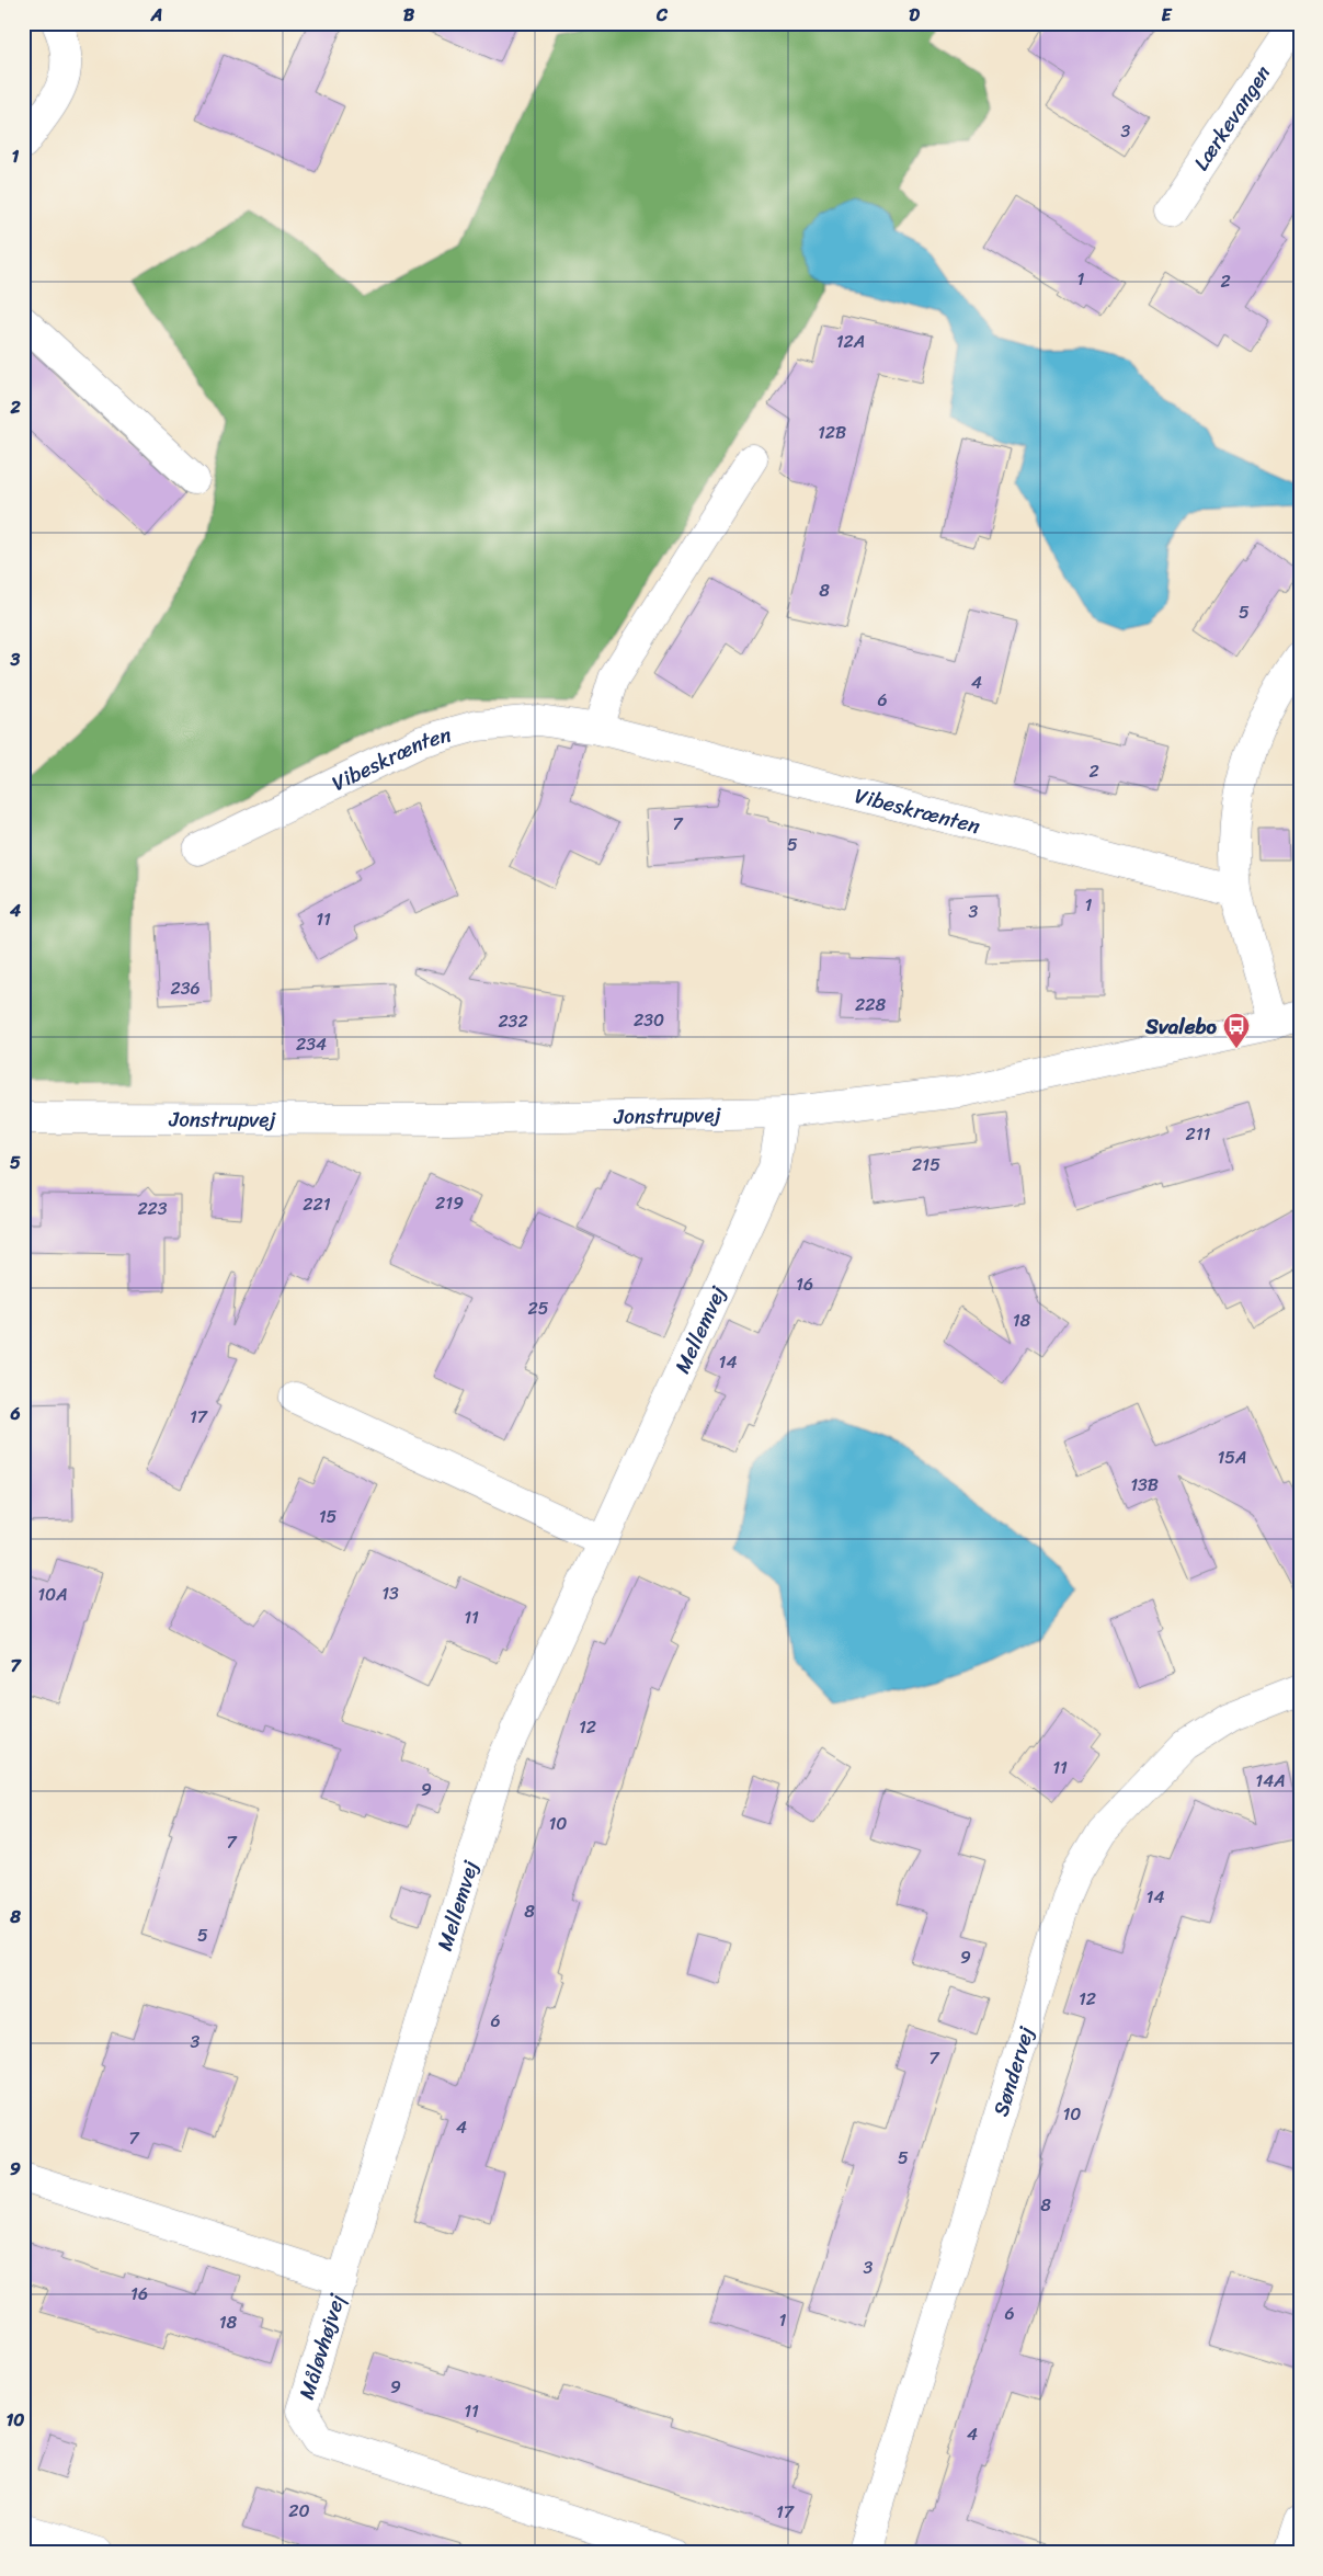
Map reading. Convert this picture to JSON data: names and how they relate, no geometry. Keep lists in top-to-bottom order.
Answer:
{
  "streets": {
    "street": [
      "Lærkevangen",
      "Vibeskrænten",
      "Jonstrupvej",
      "Mellemvej",
      "Søndervej",
      "Måløvhøjvej"
    ]
  },
  "crossings": [
    ["Jonstrupvej", "Mellemvej"],
    ["Mellemvej", "Måløvhøjvej"]
  ],
  "places": {
    "bus stop": ["Svalebo"]
  },
  "house_numbers": [
    "3",
    "1",
    "2",
    "12A",
    "12B",
    "8",
    "5",
    "4",
    "6",
    "2",
    "7",
    "5",
    "1",
    "3",
    "11",
    "236",
    "228",
    "230",
    "232",
    "234",
    "211",
    "215",
    "219",
    "221",
    "223",
    "16",
    "25",
    "18",
    "14",
    "17",
    "15A",
    "13B",
    "15",
    "13",
    "10A",
    "11",
    "12",
    "11",
    "14A",
    "9",
    "10",
    "7",
    "14",
    "8",
    "5",
    "9",
    "12",
    "6",
    "3",
    "7",
    "10",
    "4",
    "7",
    "5",
    "8",
    "3",
    "16",
    "6",
    "1",
    "18",
    "9",
    "11",
    "4",
    "20",
    "17"
  ],
  "grid": {
    "columns": [
      "A",
      "B",
      "C",
      "D",
      "E"
    ],
    "rows": [
      "1",
      "2",
      "3",
      "4",
      "5",
      "6",
      "7",
      "8",
      "9",
      "10"
    ]
  }
}
